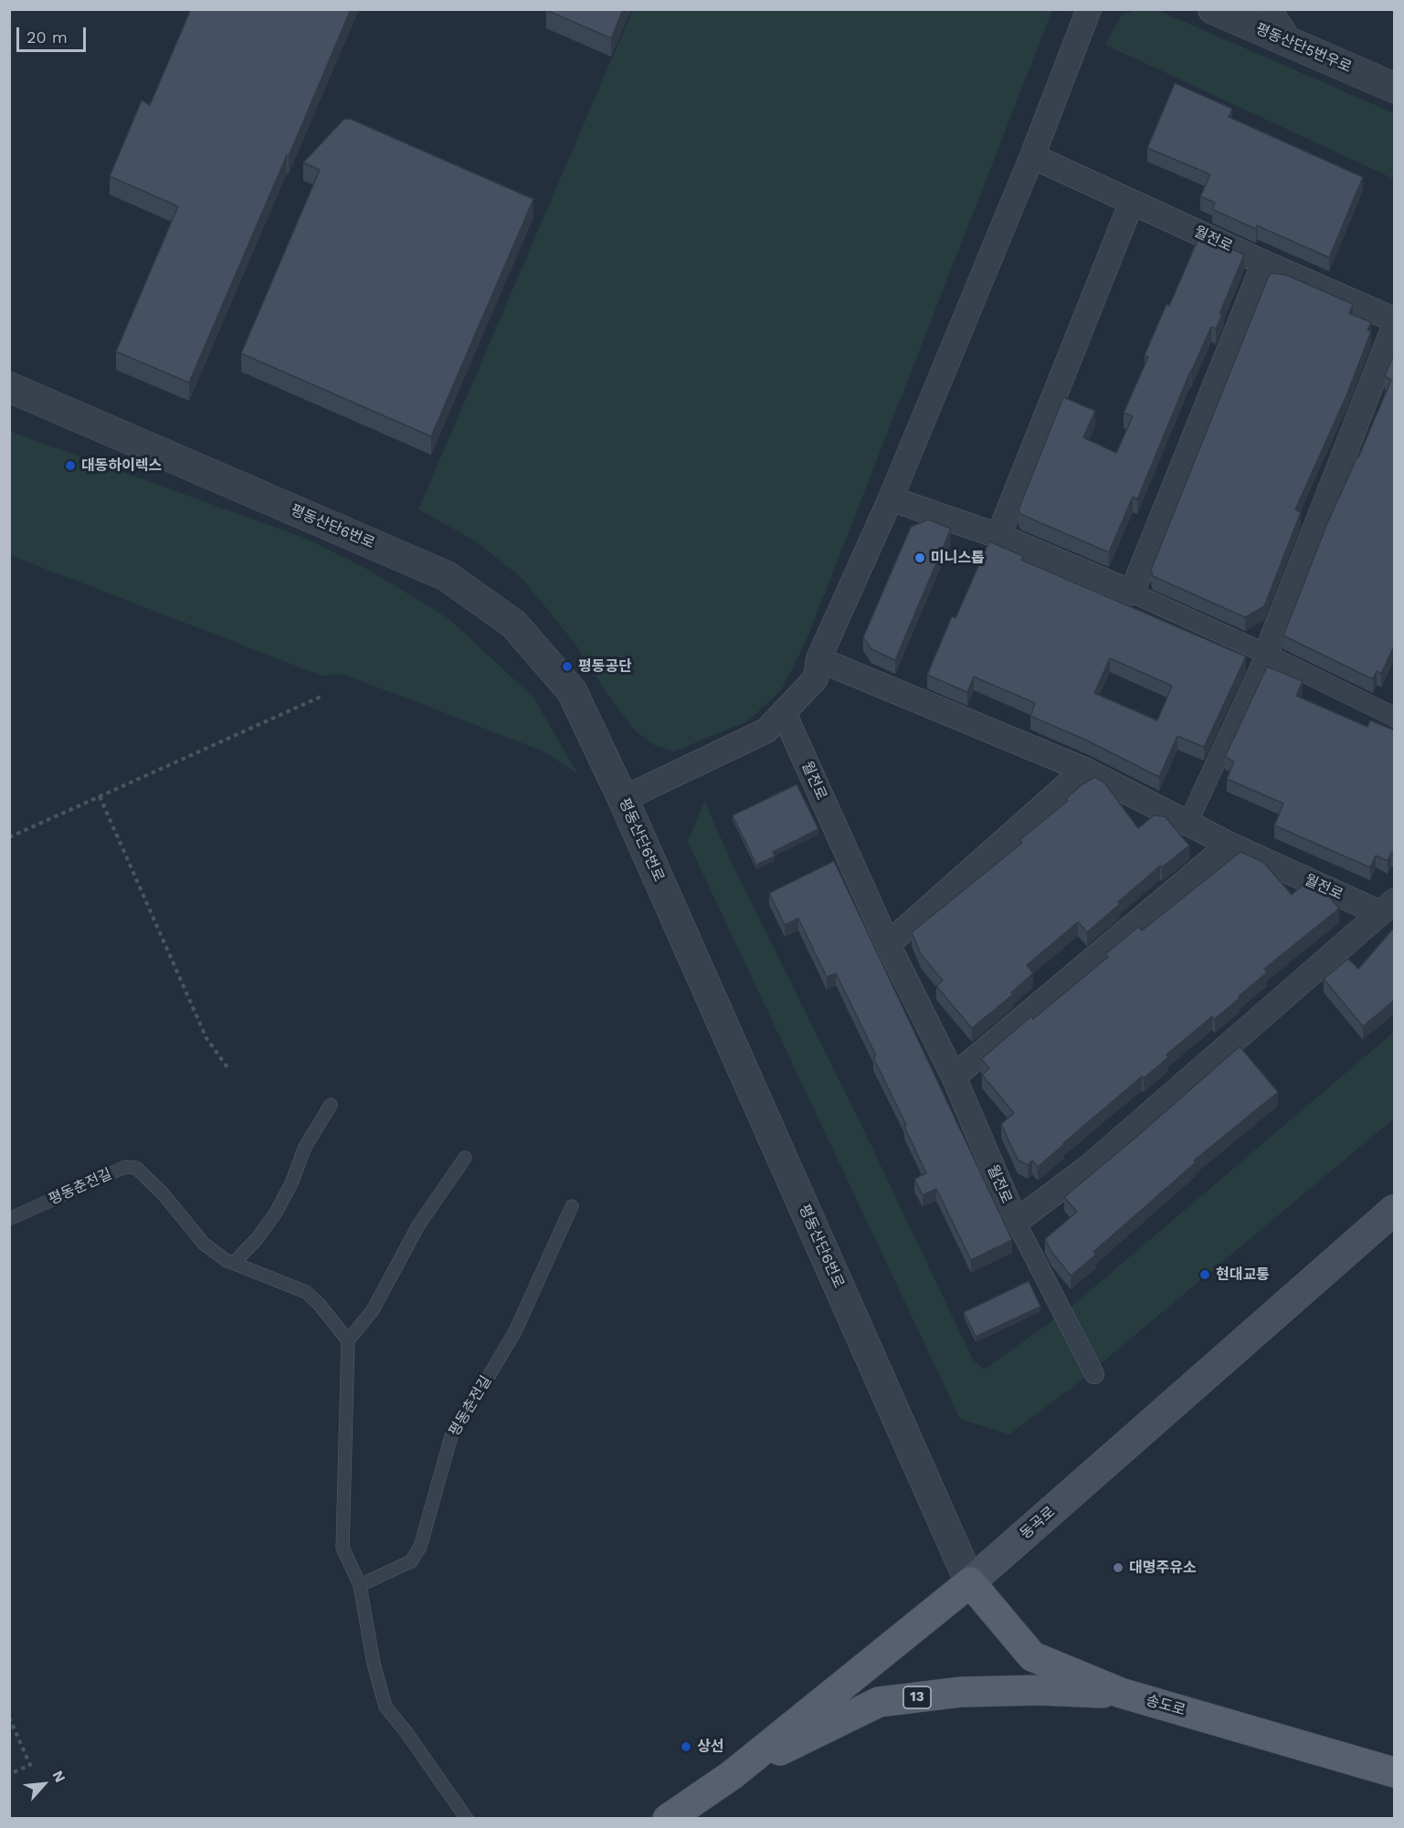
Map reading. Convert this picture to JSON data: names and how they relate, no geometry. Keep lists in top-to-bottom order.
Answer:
{
  "streets": {
    "main road": ["동곡로", "13", "송도로"],
    "street": ["평동산단5번우로", "월전로", "평동산단6번로"],
    "lane": ["평동춘전길"]
  },
  "crossings": [
    ["평동산단6번로", "동곡로"],
    ["평동산단6번로", "송도로"],
    ["동곡로", "13"],
    ["동곡로", "송도로"],
    ["13", "송도로"]
  ],
  "places": [
    "대동하이렉스",
    "미니스톱",
    "평동공단",
    "현대교통",
    "대명주유소",
    "상선"
  ],
  "scale_bar": "20 m",
  "north": "top right"
}
